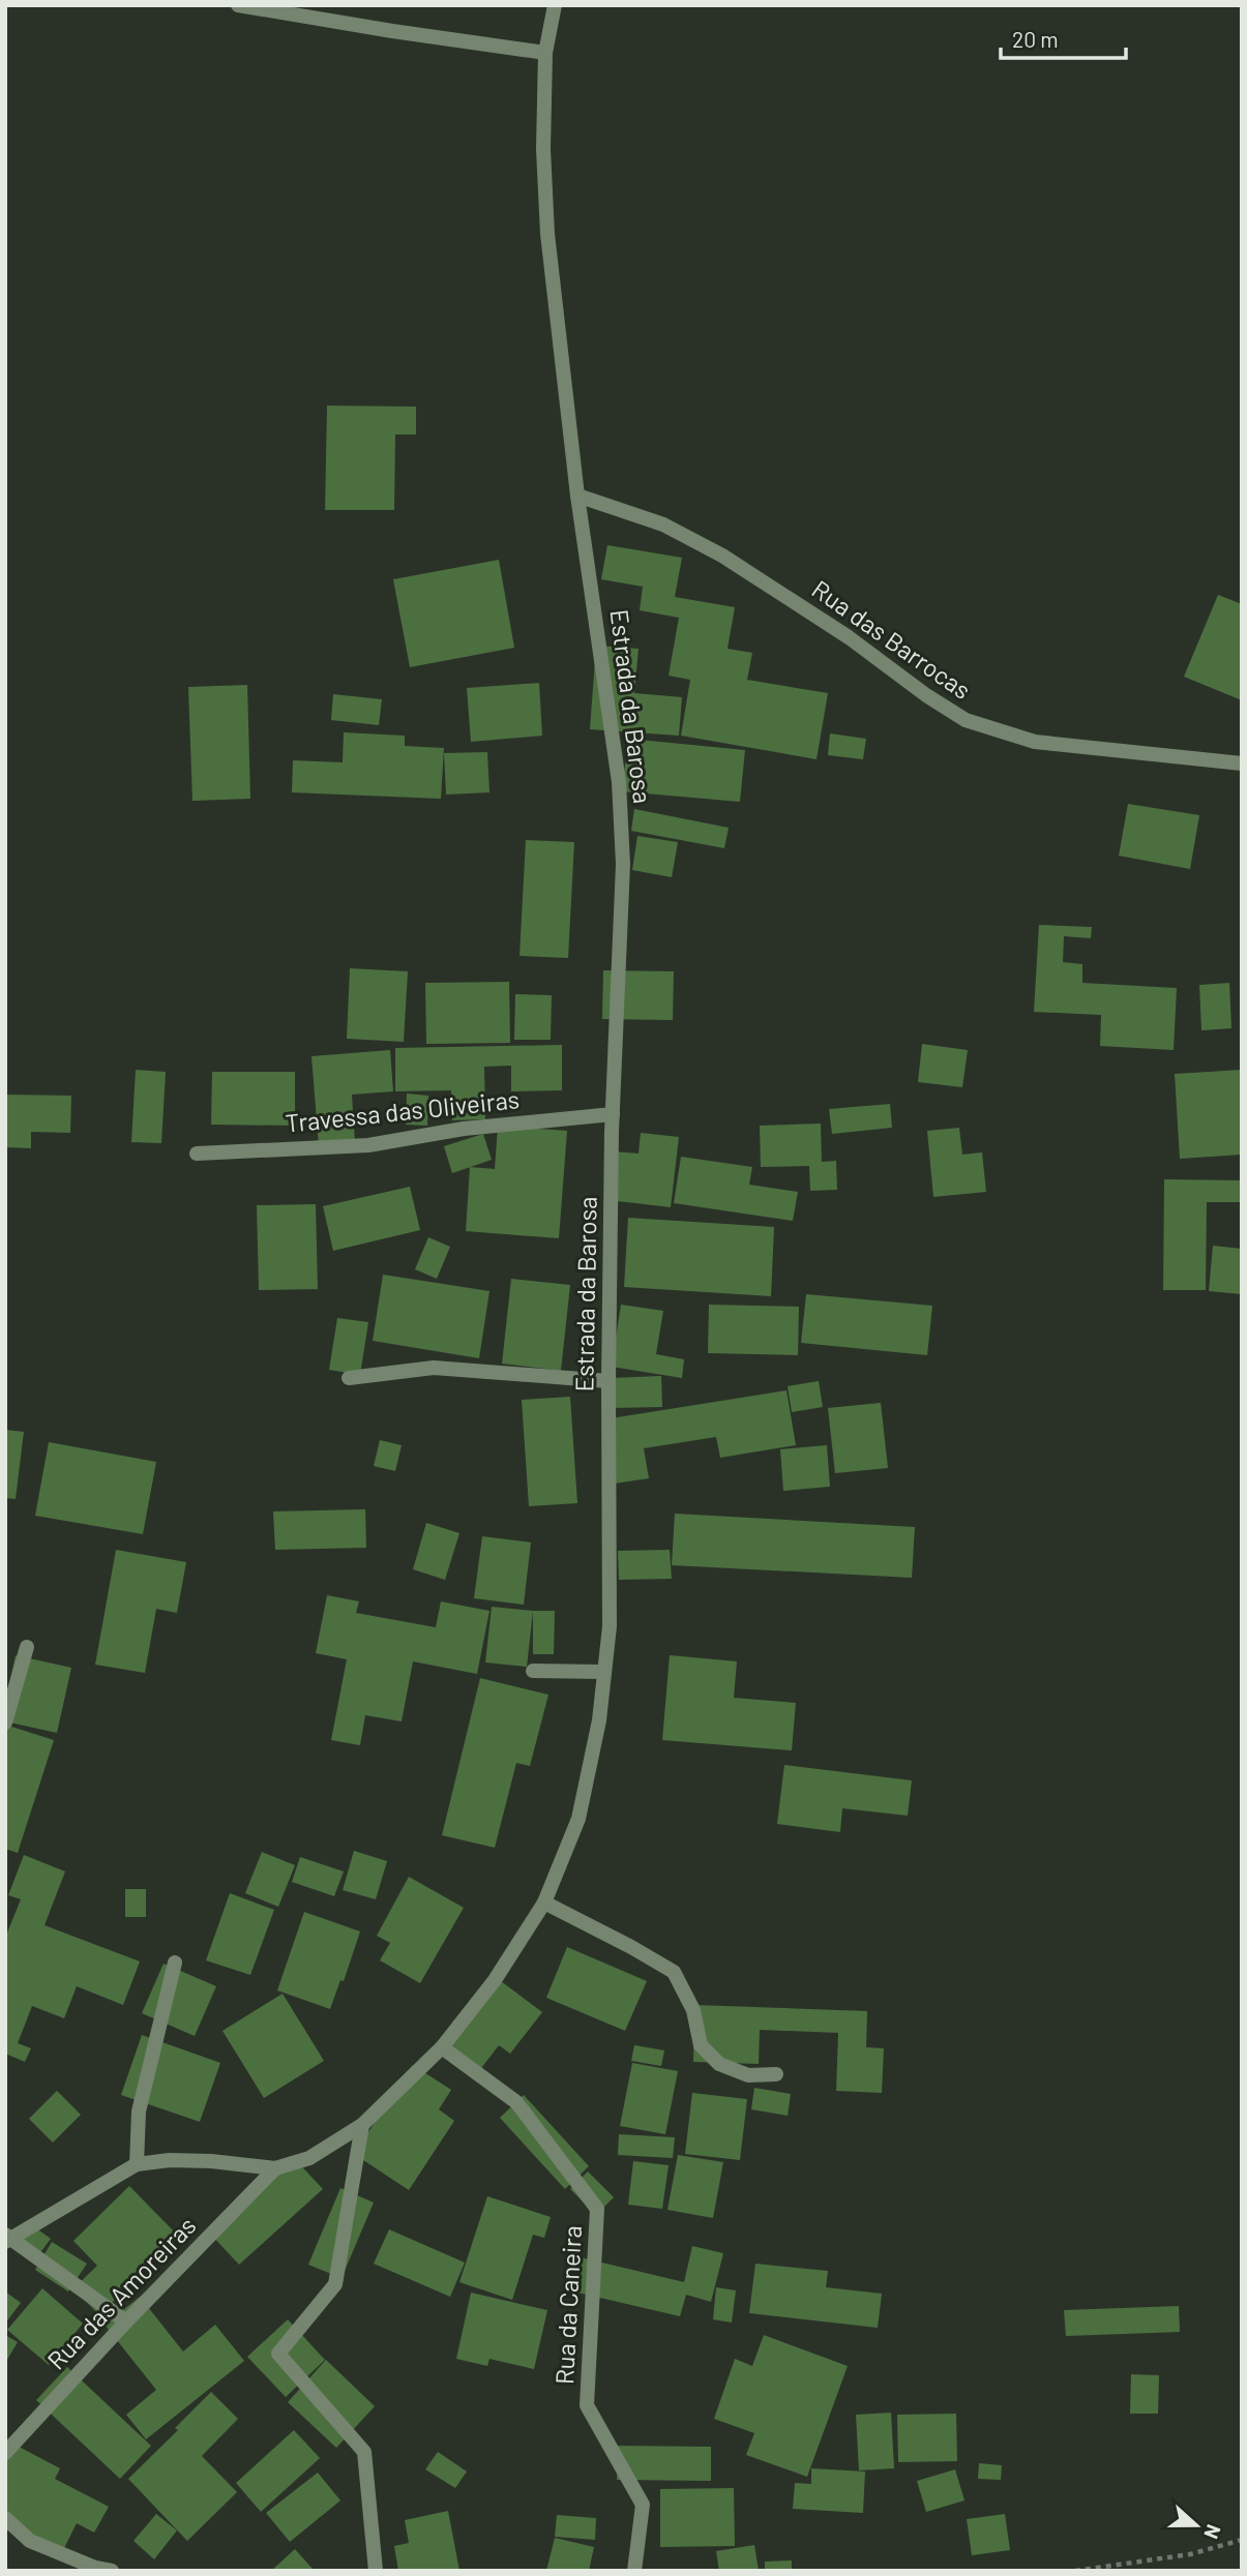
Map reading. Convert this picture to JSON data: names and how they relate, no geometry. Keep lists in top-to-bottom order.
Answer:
{
  "streets": {
    "street": [
      "Rua das Barrocas",
      "Estrada da Barosa",
      "Travessa das Oliveiras",
      "Rua das Amoreiras",
      "Rua da Caneira"
    ]
  },
  "crossings": [
    ["Rua das Barrocas", "Estrada da Barosa"],
    ["Estrada da Barosa", "Travessa das Oliveiras"],
    ["Estrada da Barosa", "Rua das Amoreiras"],
    ["Estrada da Barosa", "Rua da Caneira"]
  ],
  "scale_bar": "20 m",
  "north": "right"
}
